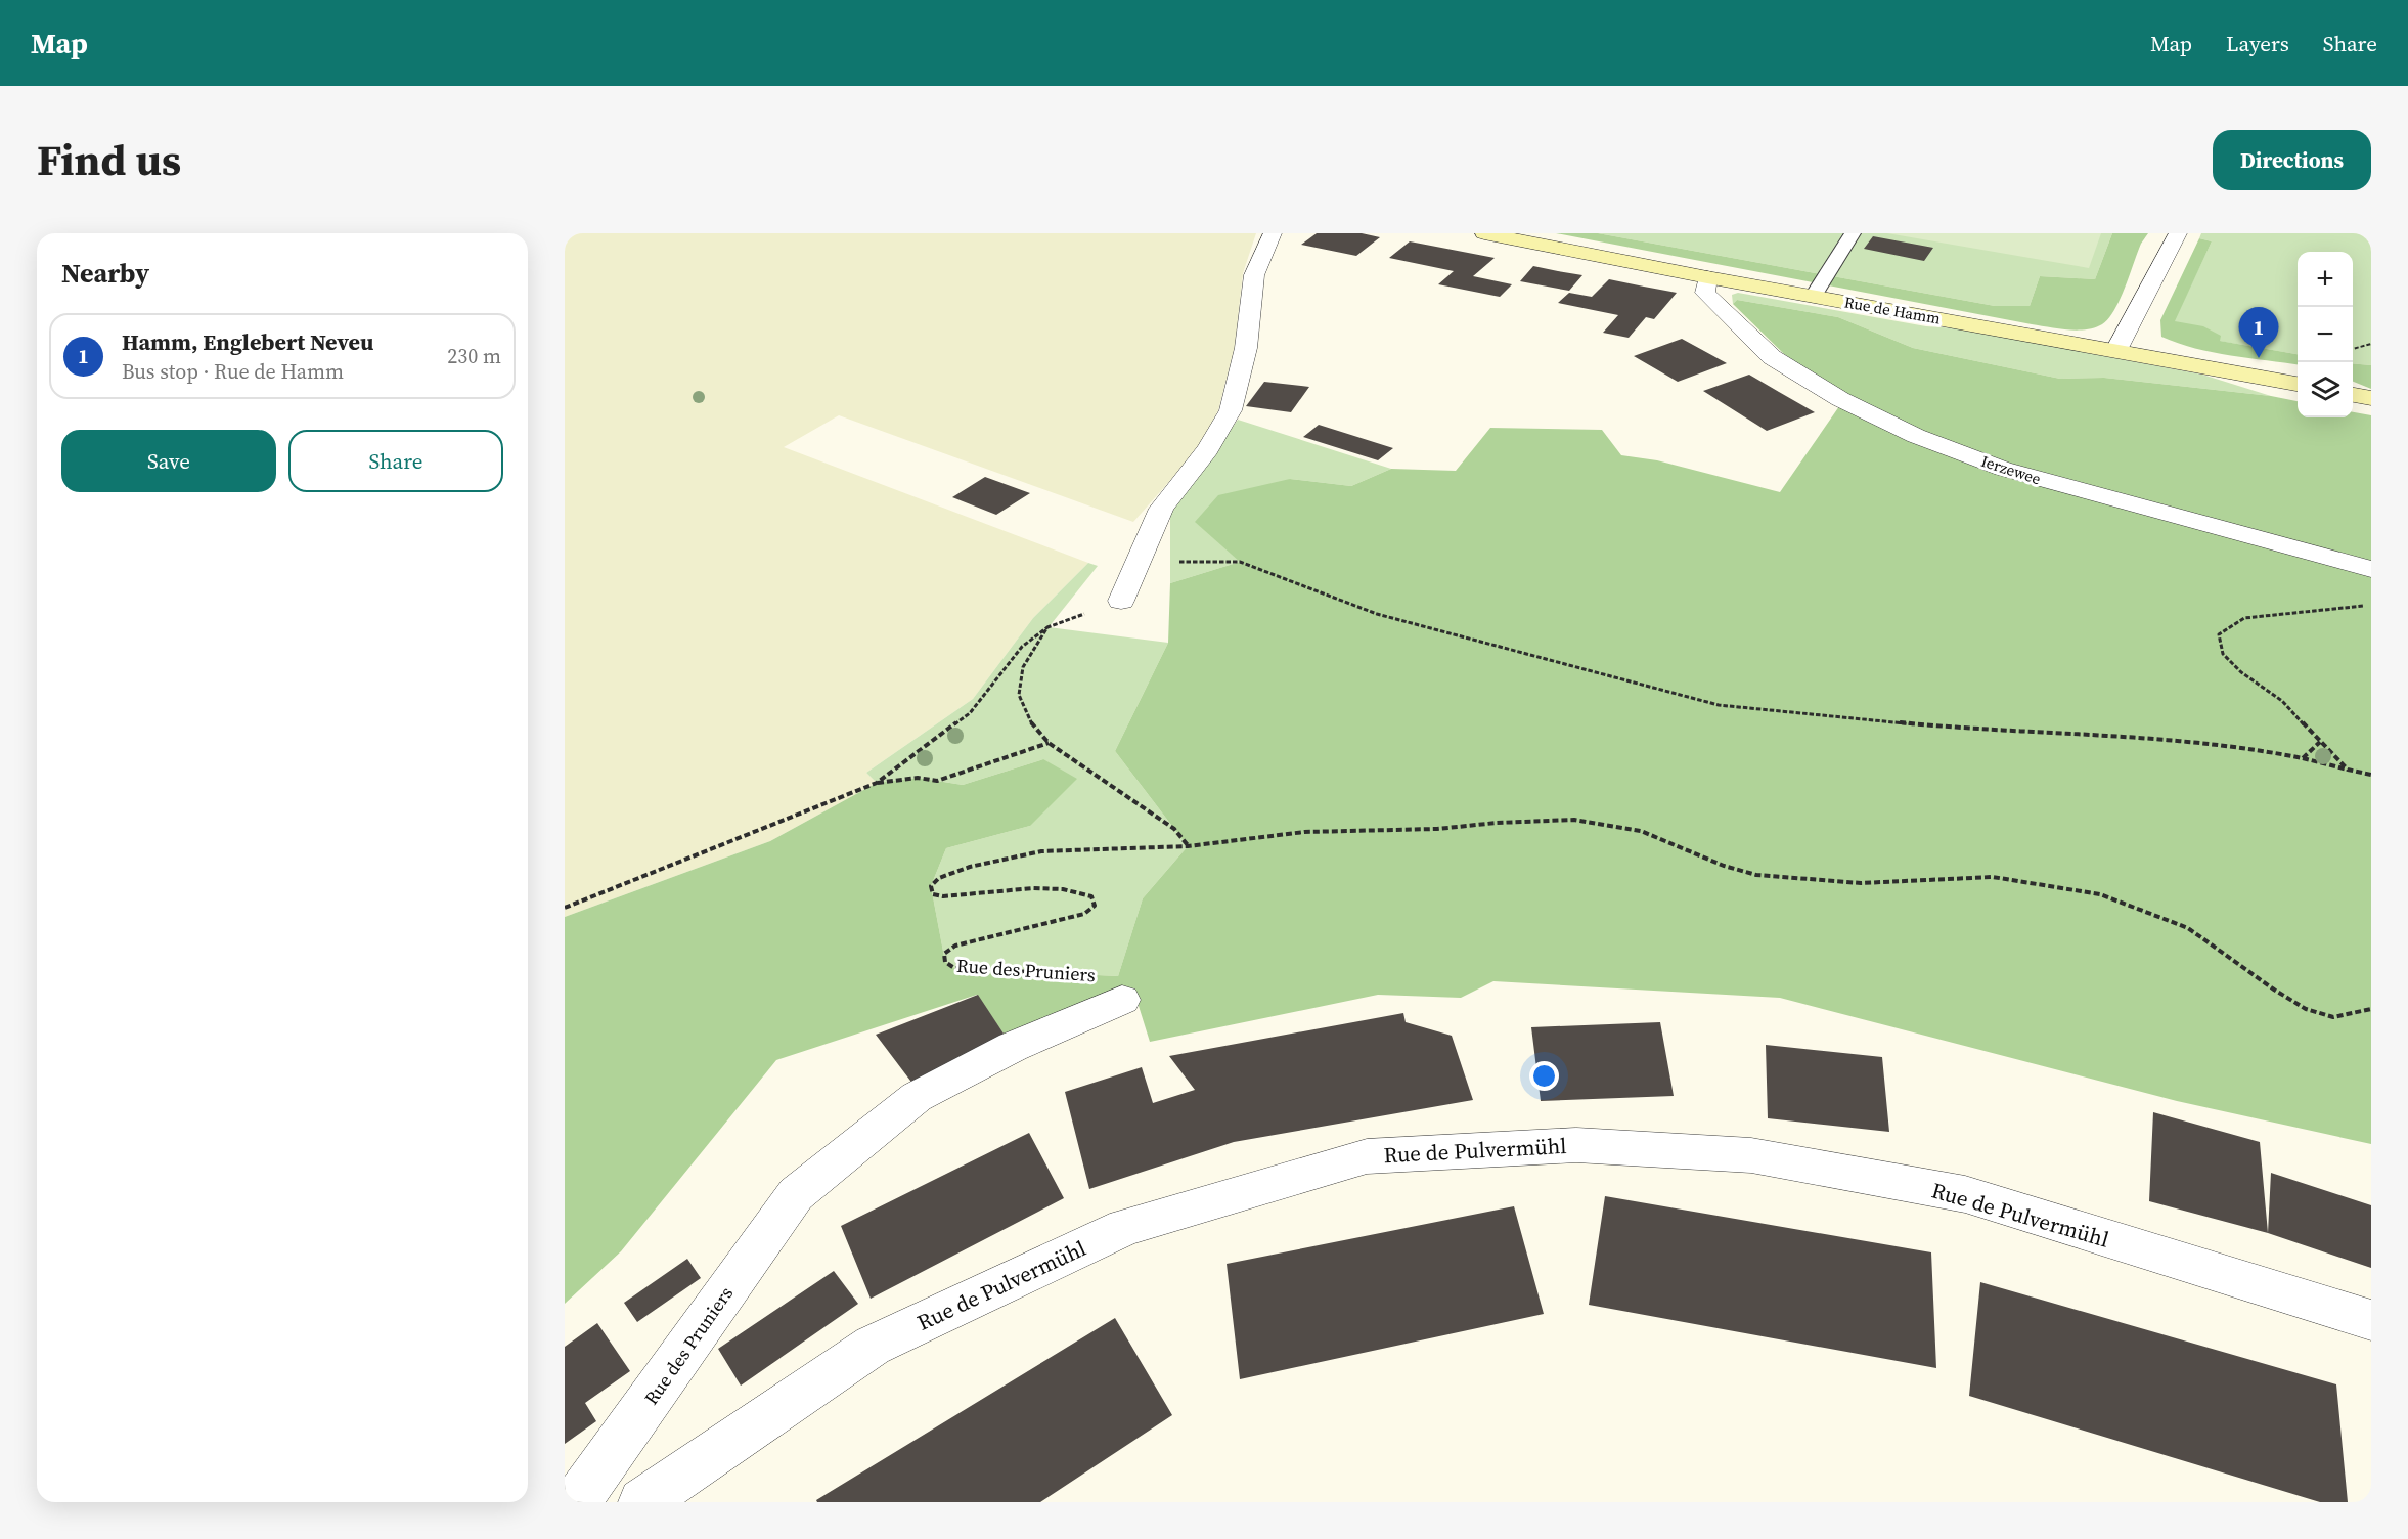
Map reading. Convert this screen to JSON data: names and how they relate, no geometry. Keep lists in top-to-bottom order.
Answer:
{
  "streets": {
    "main road": ["Rue de Hamm"],
    "street": ["Ierzewee", "Rue des Pruniers", "Rue de Pulvermühl"]
  },
  "crossings": [
    ["Rue de Hamm", "Ierzewee"]
  ],
  "page": {
    "header": "Map",
    "nav": ["Map", "Layers", "Share"],
    "title": "Find us",
    "buttons": [
      "Directions",
      ["Save", "Share"]
    ],
    "heading": "Nearby",
    "map_buttons": ["+", "−"],
    "pins": "1",
    "list": [
      {
        "mark": "1",
        "name": "Hamm, Englebert Neveu",
        "note": "Bus stop · Rue de Hamm",
        "value": "230 m"
      }
    ]
  }
}
